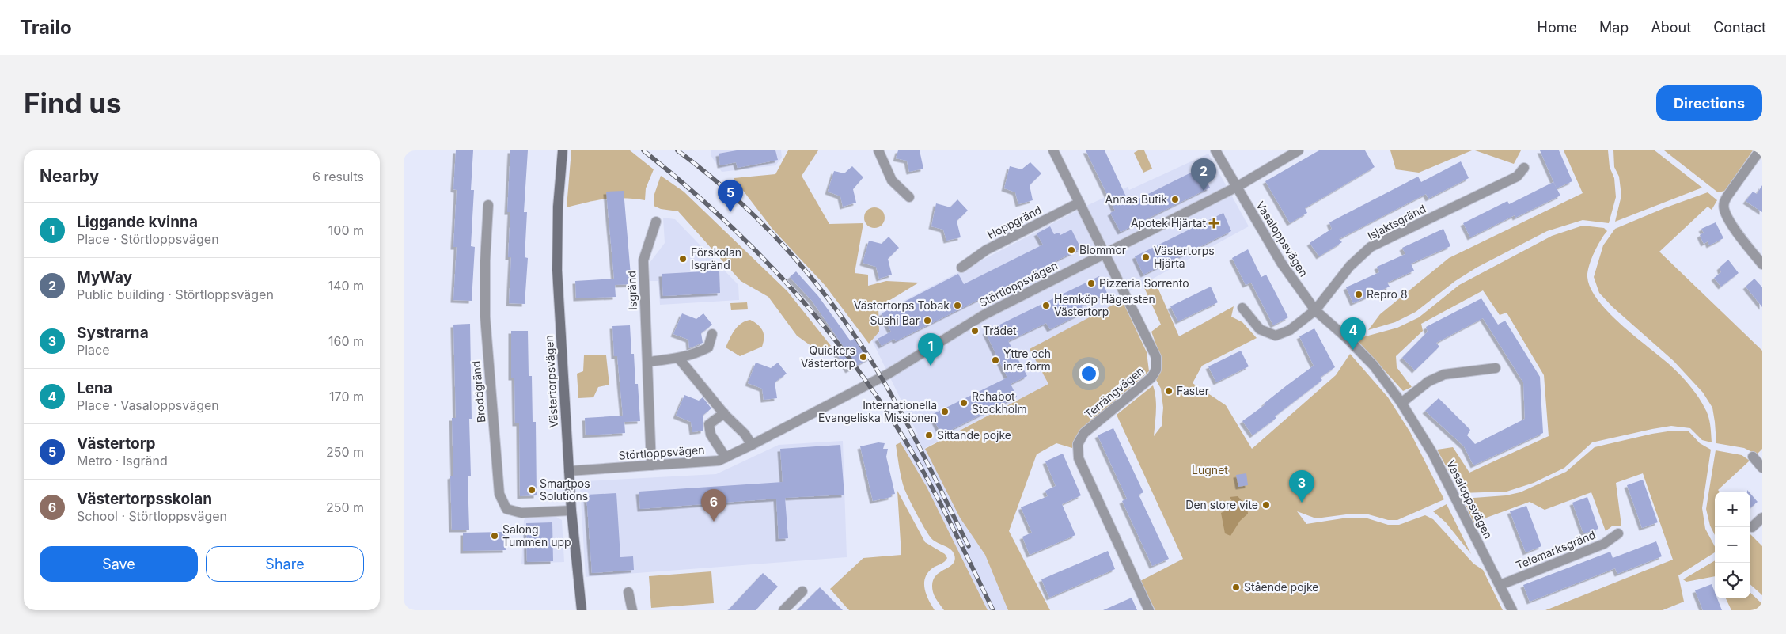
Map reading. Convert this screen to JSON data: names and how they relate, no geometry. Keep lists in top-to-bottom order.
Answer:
{
  "streets": {
    "street": [
      "Hoppgränd",
      "Isjaktsgränd",
      "Vasaloppsvägen",
      "Störtloppsvägen",
      "Isgränd",
      "Västertorpsvägen",
      "Broddgränd",
      "Terrängvägen",
      "Telemarksgränd"
    ]
  },
  "crossings": [
    ["Hoppgränd", "Terrängvägen"],
    ["Isjaktsgränd", "Vasaloppsvägen"],
    ["Vasaloppsvägen", "Störtloppsvägen"],
    ["Vasaloppsvägen", "Telemarksgränd"],
    ["Störtloppsvägen", "Isgränd"],
    ["Störtloppsvägen", "Västertorpsvägen"],
    ["Störtloppsvägen", "Terrängvägen"],
    ["Västertorpsvägen", "Broddgränd"]
  ],
  "parks": ["Lugnet"],
  "places": {
    "other": [
      "Annas Butik",
      "Blommor",
      "Västertorps Hjärta",
      "Förskolan Isgränd",
      "Pizzeria Sorrento",
      "Repro 8",
      "Västertorps Tobak",
      "Hemköp Hägersten Västertorp",
      "Sushi Bar",
      "Trädet",
      "Quickers Västertorp",
      "Yttre och inre form",
      "Faster",
      "Rehabot Stockholm",
      "Internationella Evangeliska Missionen",
      "Sittande pojke",
      "Smartpos Solutions",
      "Den store vite",
      "Salong Tummen upp",
      "Stående pojke"
    ],
    "health": ["Apotek Hjärtat"]
  },
  "page": {
    "header": "Trailo",
    "nav": [
      "Home",
      "Map",
      "About",
      "Contact"
    ],
    "buttons": [
      "Directions",
      ["Save", "Share"]
    ],
    "title": "Find us",
    "heading": ["Nearby", "6 results"],
    "pins": [
      "2",
      "5",
      "4",
      "1",
      "3",
      "6"
    ],
    "list": [
      {
        "mark": "1",
        "name": "Liggande kvinna",
        "note": "Place · Störtloppsvägen",
        "value": "100 m"
      },
      {
        "mark": "2",
        "name": "MyWay",
        "note": "Public building · Störtloppsvägen",
        "value": "140 m"
      },
      {
        "mark": "3",
        "name": "Systrarna",
        "note": "Place",
        "value": "160 m"
      },
      {
        "mark": "4",
        "name": "Lena",
        "note": "Place · Vasaloppsvägen",
        "value": "170 m"
      },
      {
        "mark": "5",
        "name": "Västertorp",
        "note": "Metro · Isgränd",
        "value": "250 m"
      },
      {
        "mark": "6",
        "name": "Västertorpsskolan",
        "note": "School · Störtloppsvägen",
        "value": "250 m"
      }
    ],
    "map_buttons": ["+", "−"]
  }
}
